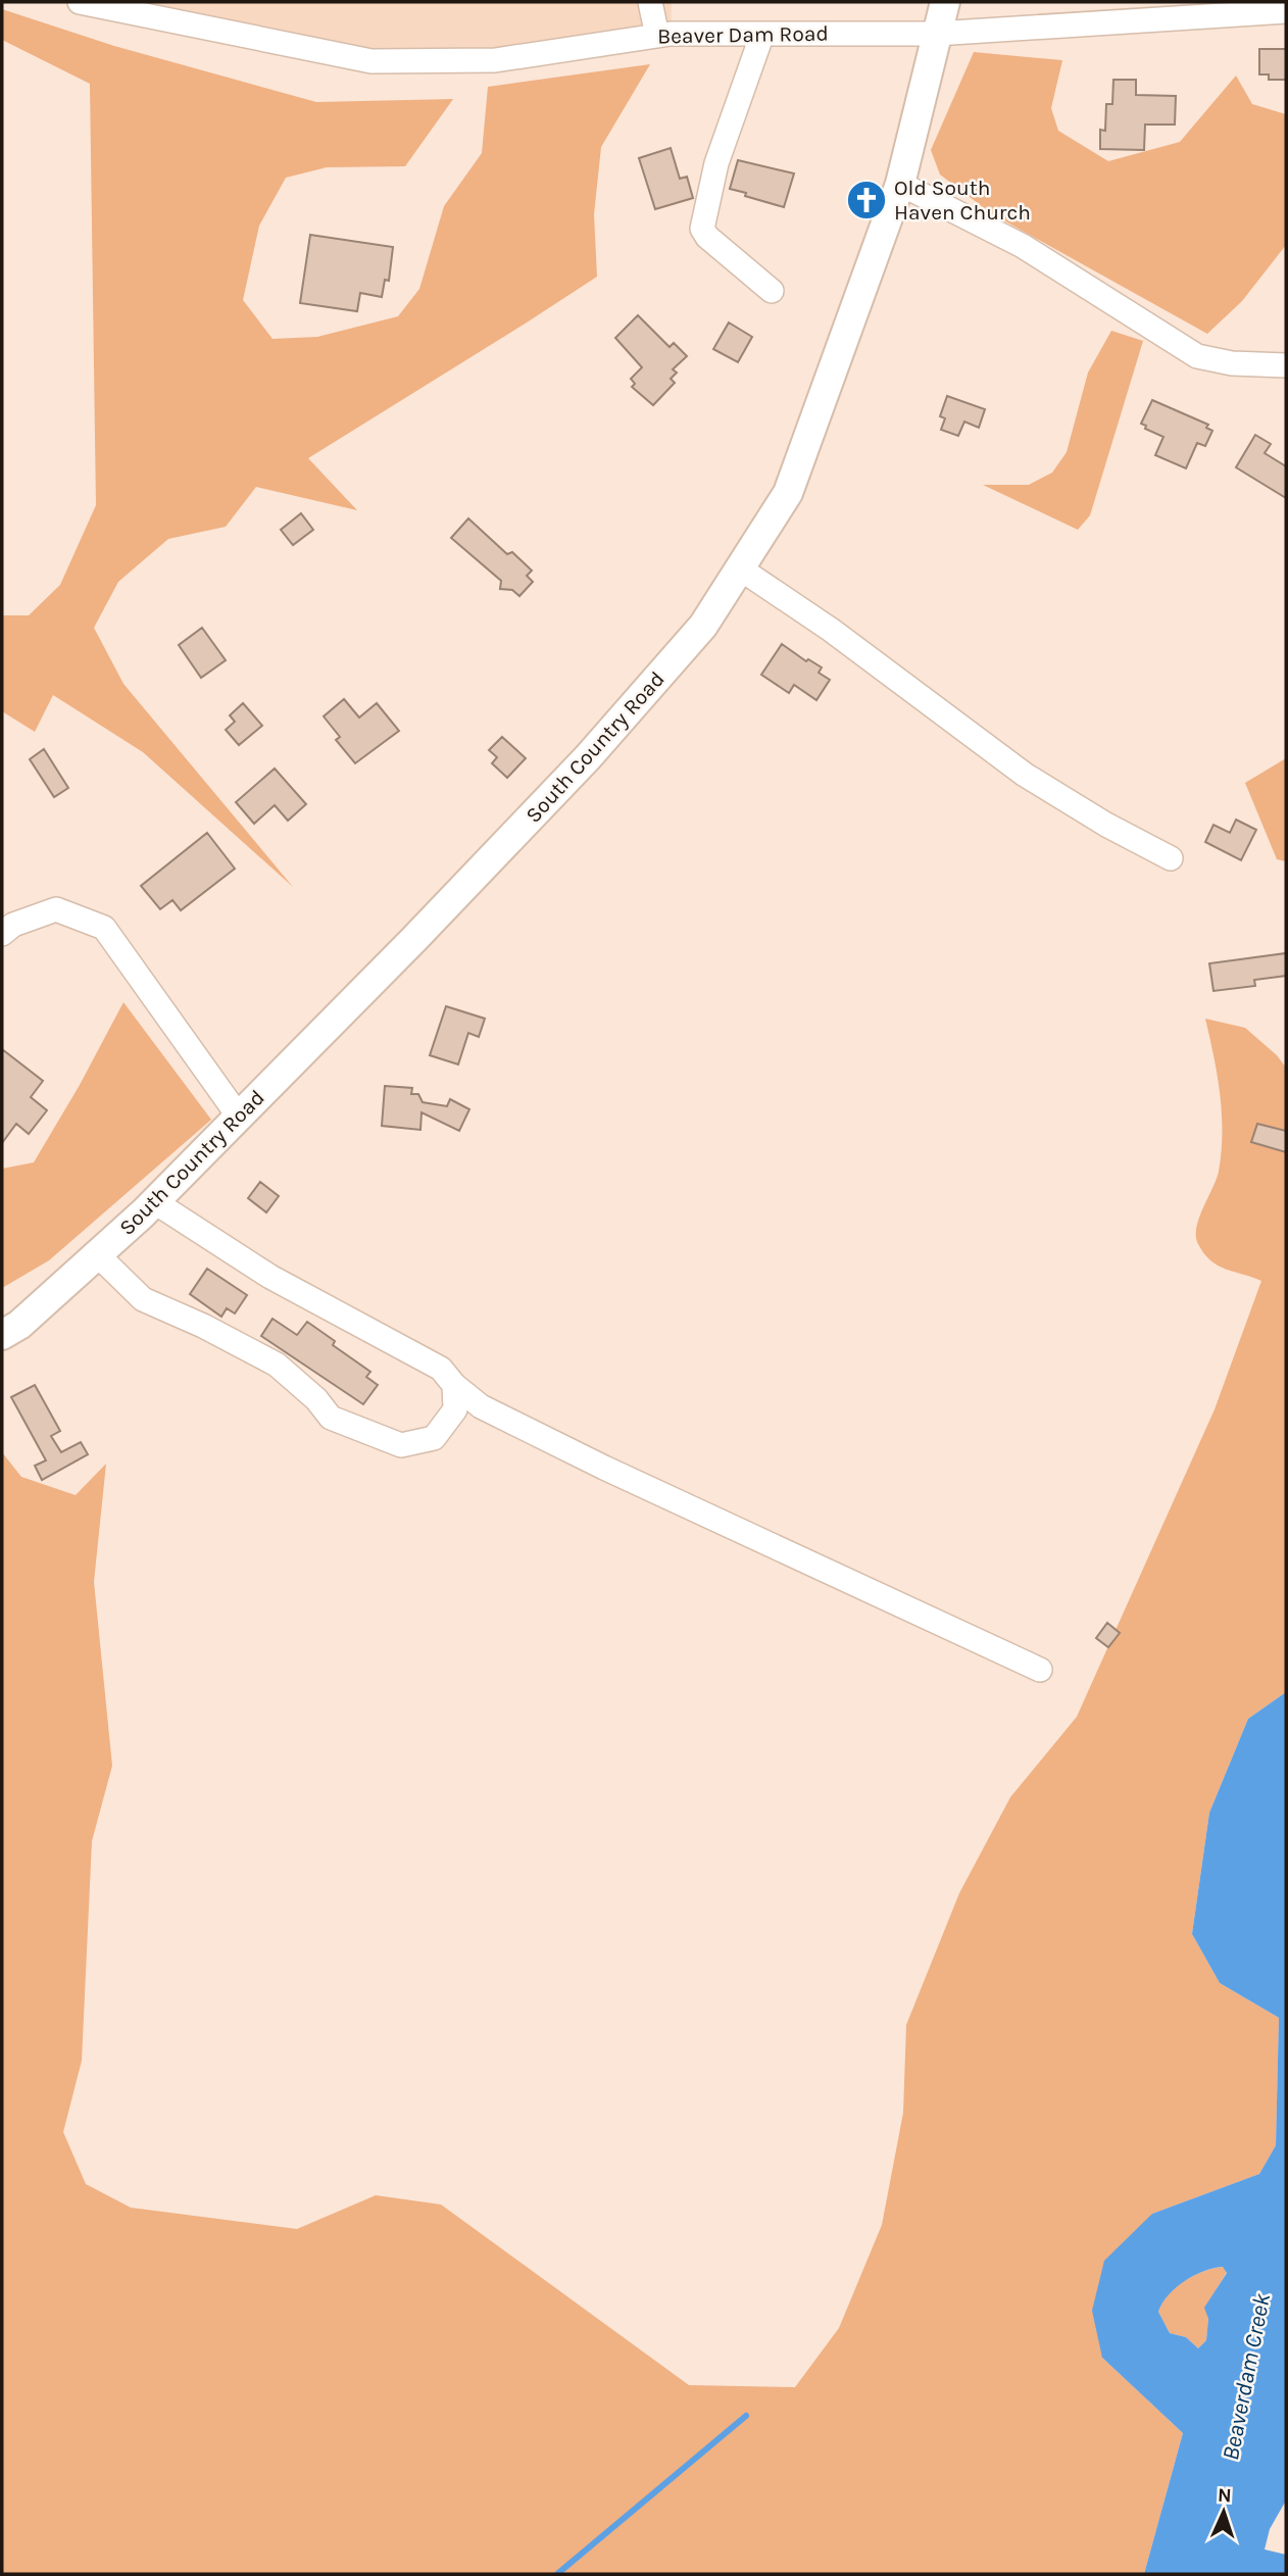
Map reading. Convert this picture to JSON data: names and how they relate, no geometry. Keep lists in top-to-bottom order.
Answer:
{
  "streets": {
    "main road": ["South Country Road"],
    "street": ["Beaver Dam Road"]
  },
  "crossings": [
    ["Beaver Dam Road", "South Country Road"]
  ],
  "water": ["Beaverdam Creek"],
  "places": {
    "church": ["Old South Haven Church"]
  },
  "north": "top"
}
